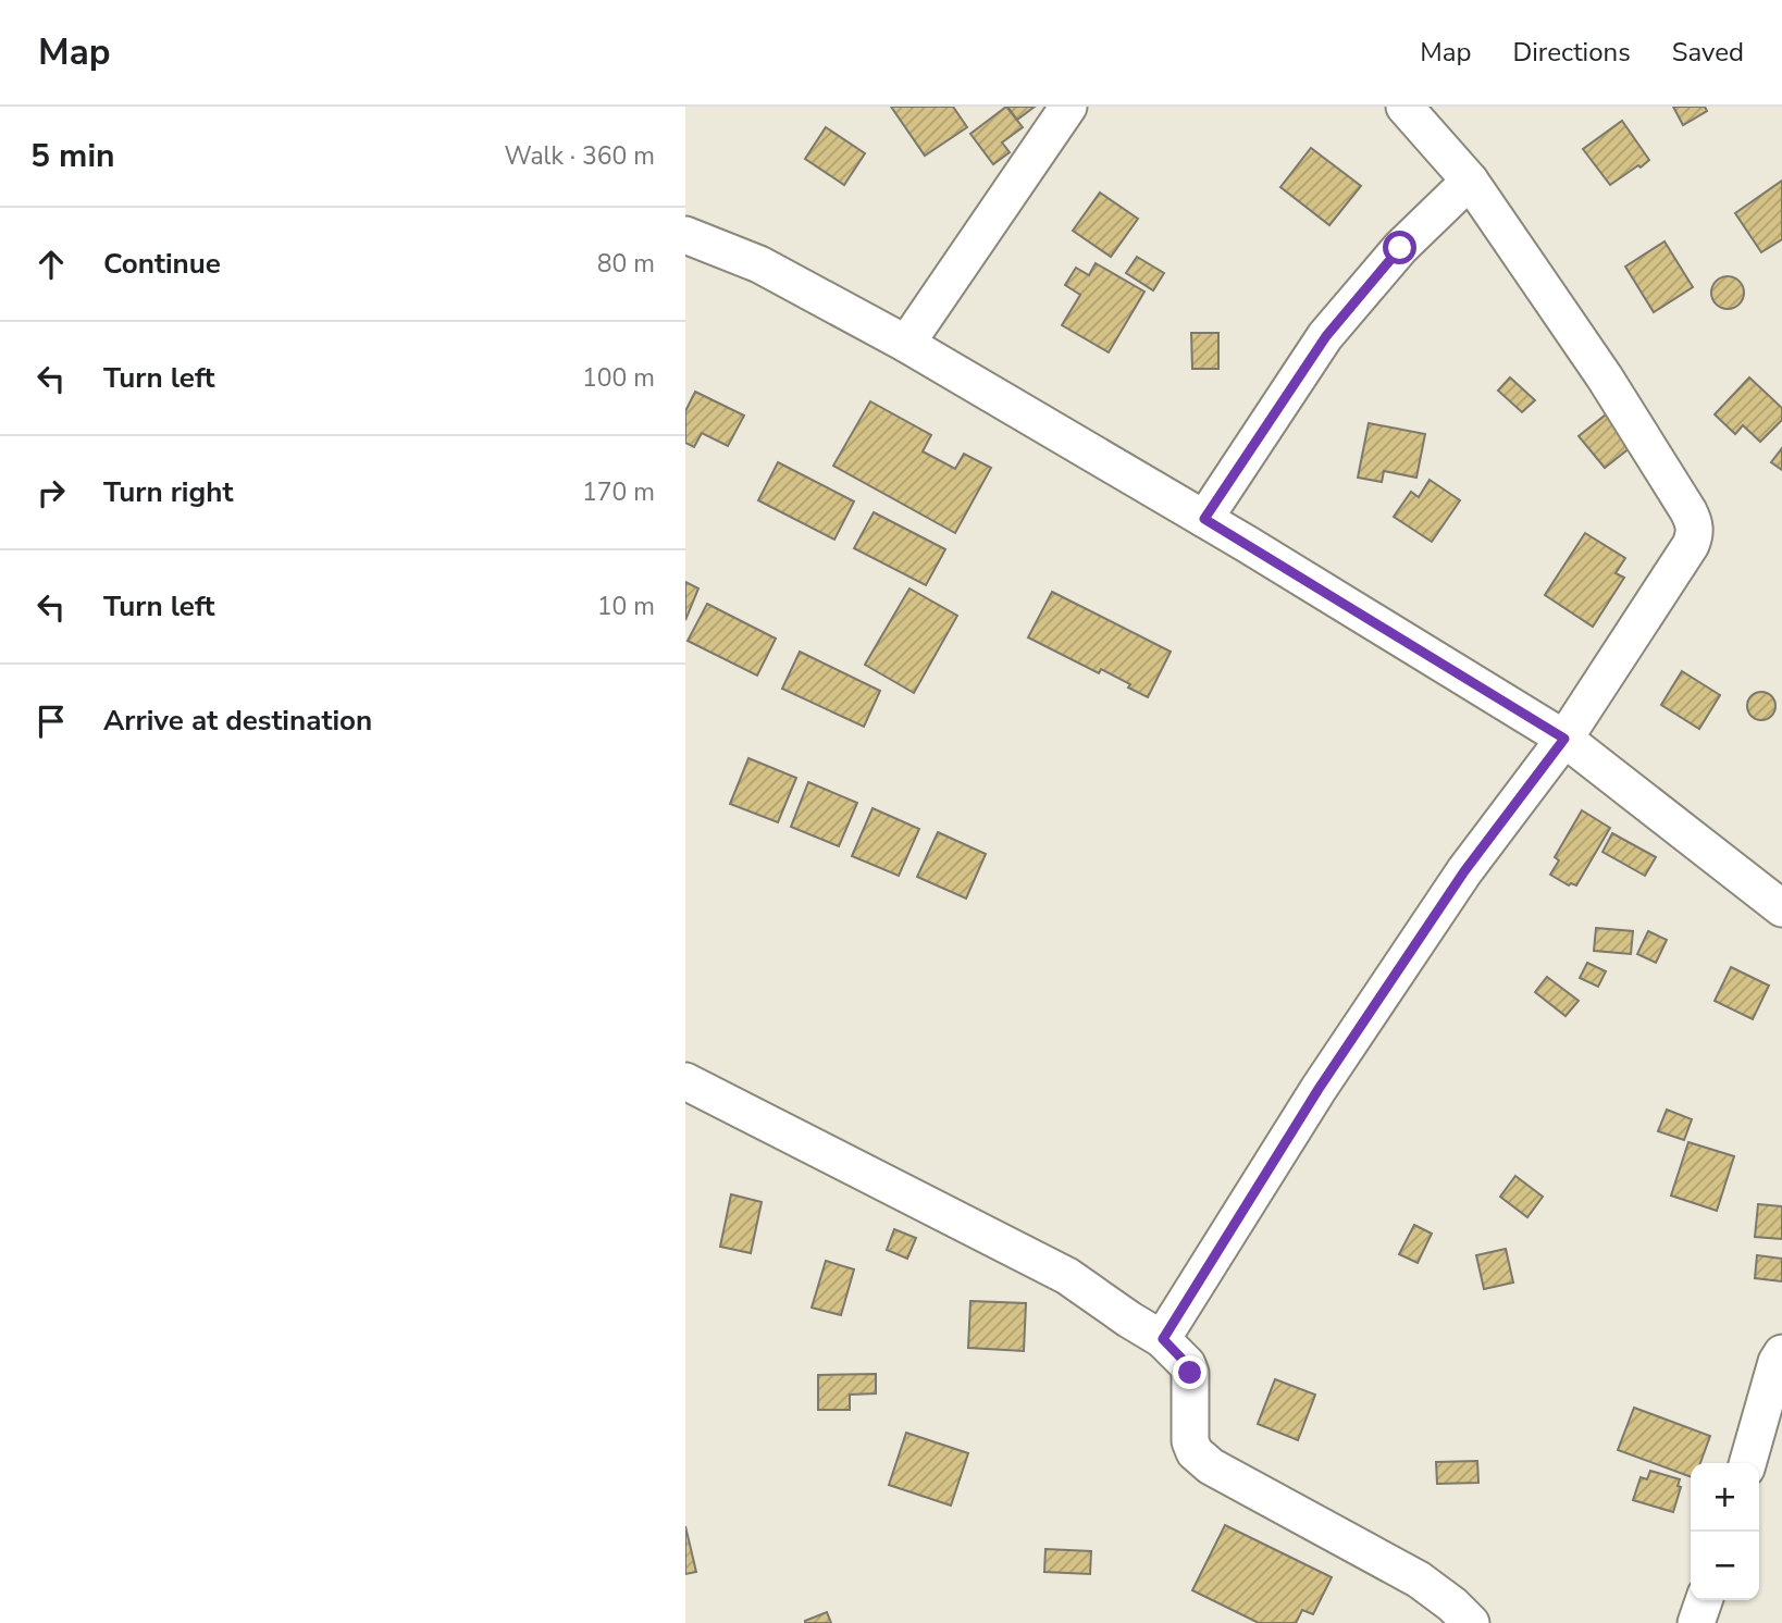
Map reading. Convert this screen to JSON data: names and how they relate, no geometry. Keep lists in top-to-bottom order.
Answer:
{
  "page": {
    "header": "Map",
    "nav": ["Map", "Directions", "Saved"],
    "heading": ["5 min", "Walk · 360 m"],
    "list": [
      ["Continue", "80 m"],
      ["Turn left", "100 m"],
      ["Turn right", "170 m"],
      ["Turn left", "10 m"],
      "Arrive at destination"
    ],
    "map_buttons": ["+", "−"]
  }
}
